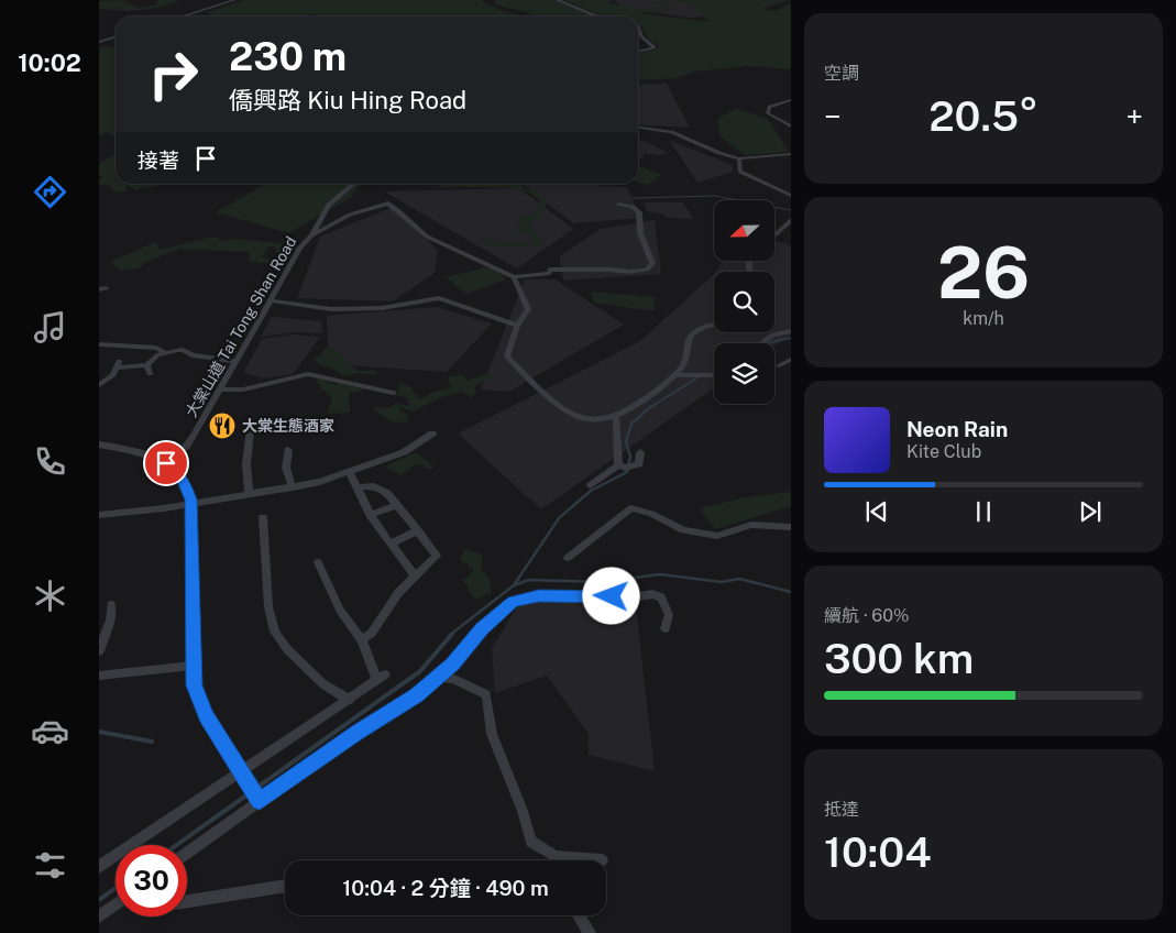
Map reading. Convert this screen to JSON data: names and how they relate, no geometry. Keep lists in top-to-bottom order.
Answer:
{
  "streets": {
    "street": ["大棠山道 Tai Tong Shan Road"]
  },
  "places": {
    "restaurant": ["大棠生態酒家"]
  },
  "north": "left",
  "page": {
    "tabs": "10:02",
    "tile": [
      "空調",
      ["26", "km/h"],
      ["續航 · 60%", "300 km"],
      ["抵達", "10:04"]
    ],
    "turn": ["230 m", "僑興路 Kiu Hing Road"],
    "heat": ["−", "20.5°", "+"],
    "then": "接著",
    "song": ["Neon Rain", "Kite Club"],
    "limit": "30",
    "trip": "10:04 · 2 分鐘 · 490 m"
  }
}
